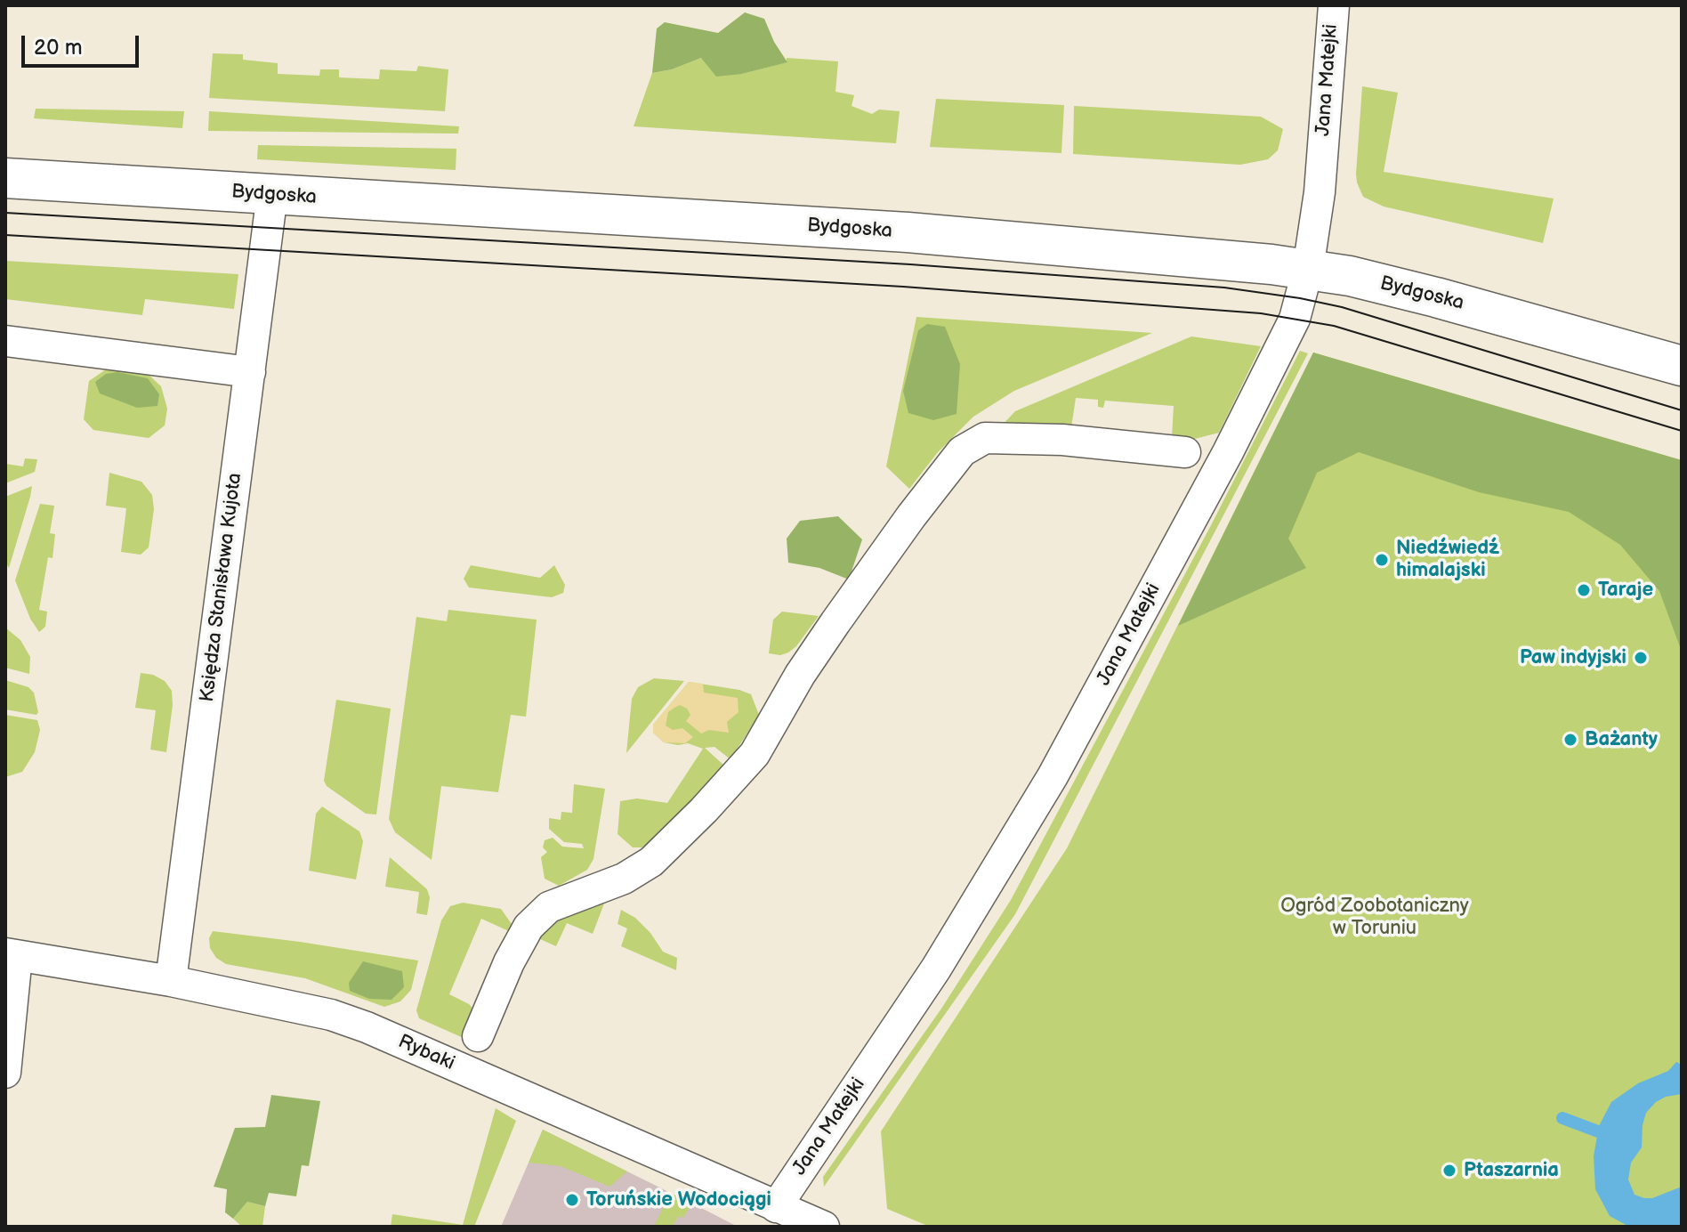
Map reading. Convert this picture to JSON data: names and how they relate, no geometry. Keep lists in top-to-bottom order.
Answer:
{
  "streets": {
    "street": [
      "Jana Matejki",
      "Bydgoska",
      "Księdza Stanisława Kujota",
      "Rybaki"
    ]
  },
  "crossings": [
    ["Jana Matejki", "Bydgoska"],
    ["Jana Matejki", "Rybaki"],
    ["Bydgoska", "Księdza Stanisława Kujota"],
    ["Księdza Stanisława Kujota", "Rybaki"]
  ],
  "parks": ["Ogród Zoobotaniczny w Toruniu"],
  "places": [
    "Niedźwiedź himalajski",
    "Taraje",
    "Paw indyjski",
    "Bażanty",
    "Ptaszarnia",
    "Toruńskie Wodociągi"
  ],
  "scale_bar": "20 m"
}
